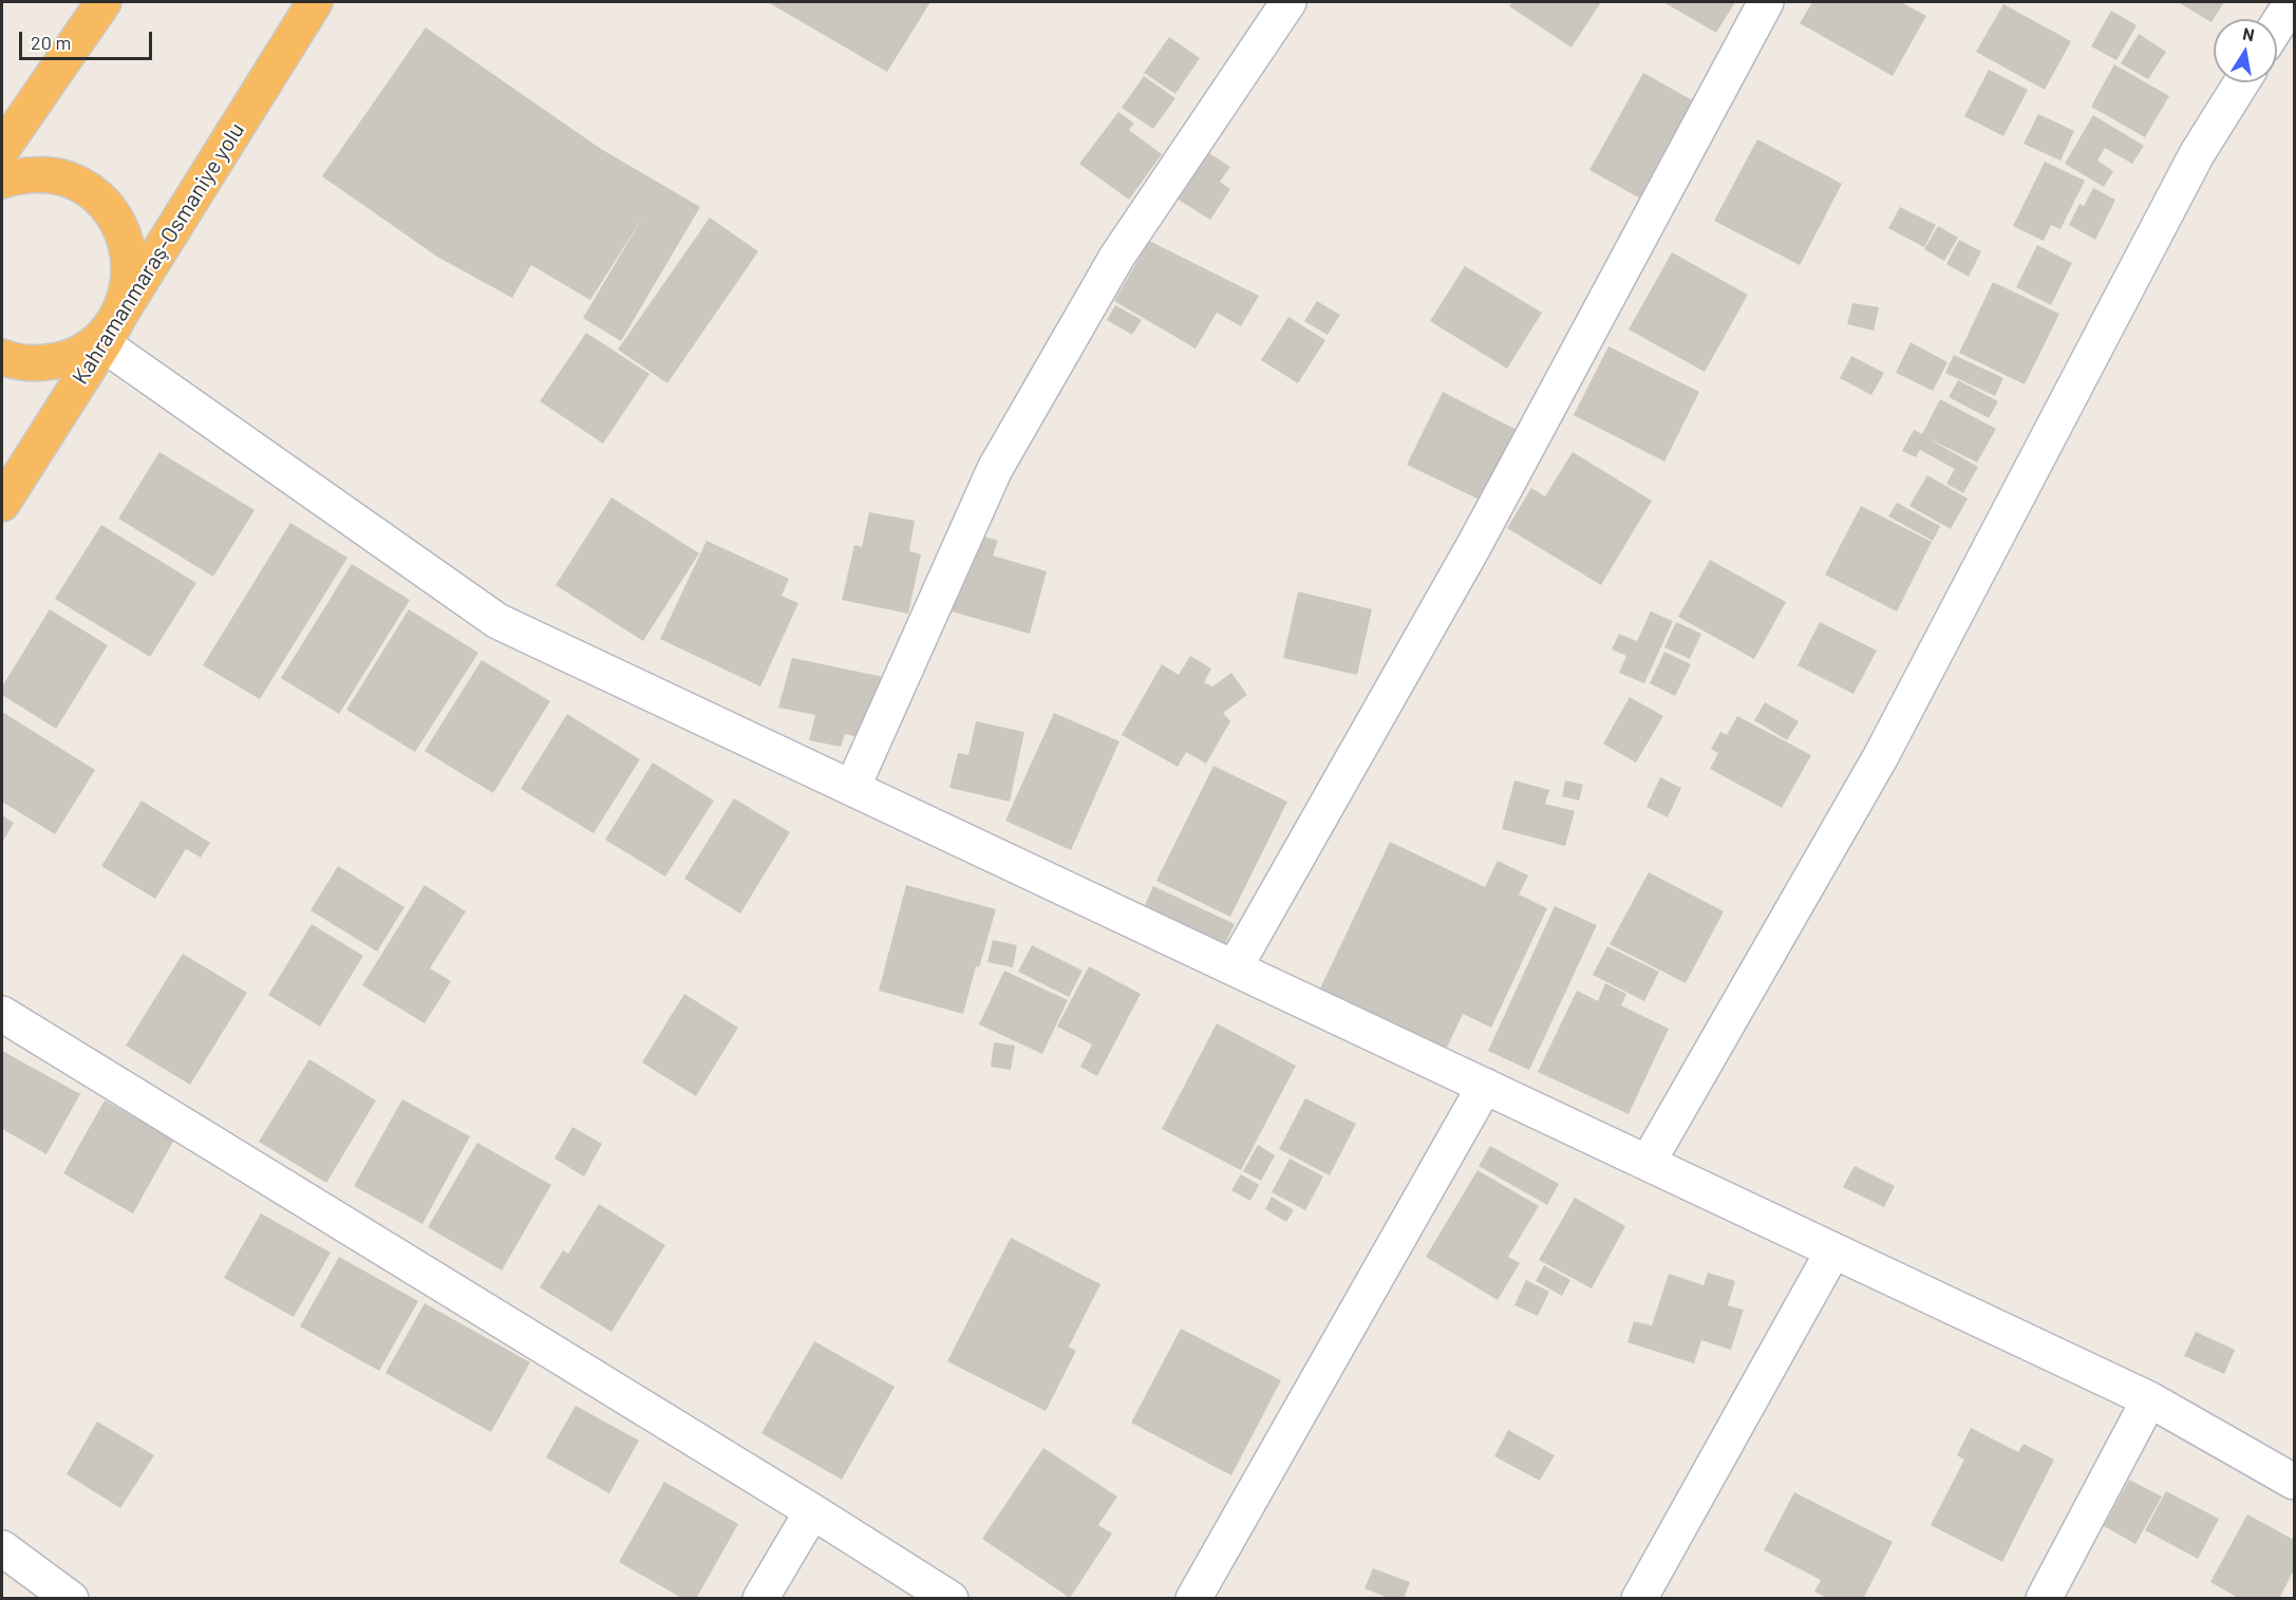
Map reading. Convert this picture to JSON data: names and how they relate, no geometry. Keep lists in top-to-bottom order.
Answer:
{
  "streets": {
    "highway": ["Kahramanmaraş-Osmaniye yolu"]
  },
  "scale_bar": "20 m",
  "north": "top"
}
